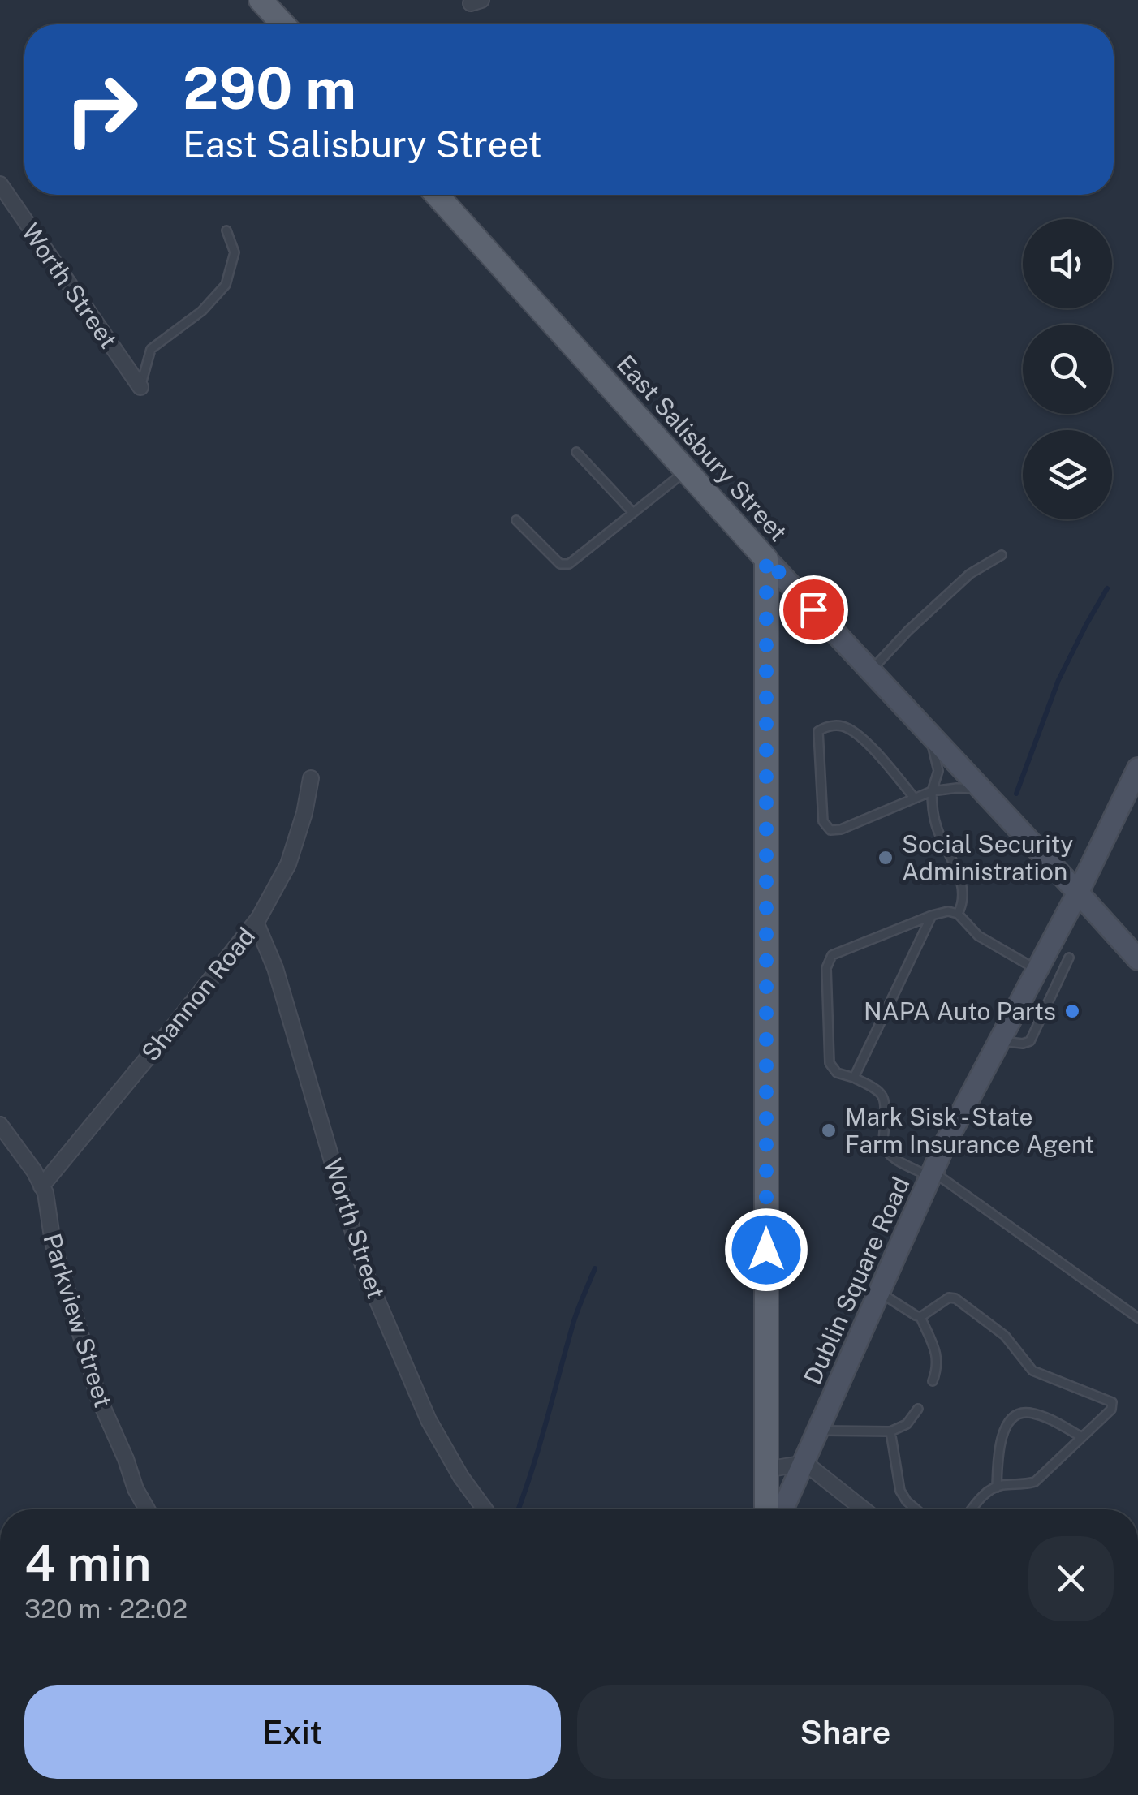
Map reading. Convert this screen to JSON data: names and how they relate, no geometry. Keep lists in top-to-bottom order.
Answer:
{
  "streets": {
    "main road": ["East Salisbury Street"],
    "street": [
      "Worth Street",
      "Shannon Road",
      "Dublin Square Road",
      "Parkview Street"
    ]
  },
  "crossings": [
    ["Worth Street", "Shannon Road"],
    ["East Salisbury Street", "Dublin Square Road"],
    ["Shannon Road", "Parkview Street"]
  ],
  "places": ["Social Security Administration", "NAPA Auto Parts", "Mark Sisk - State Farm Insurance Agent"],
  "page": {
    "turn": ["290 m", "East Salisbury Street"],
    "heading": ["4 min", "320 m · 22:02"],
    "buttons": ["Exit", "Share"]
  }
}
